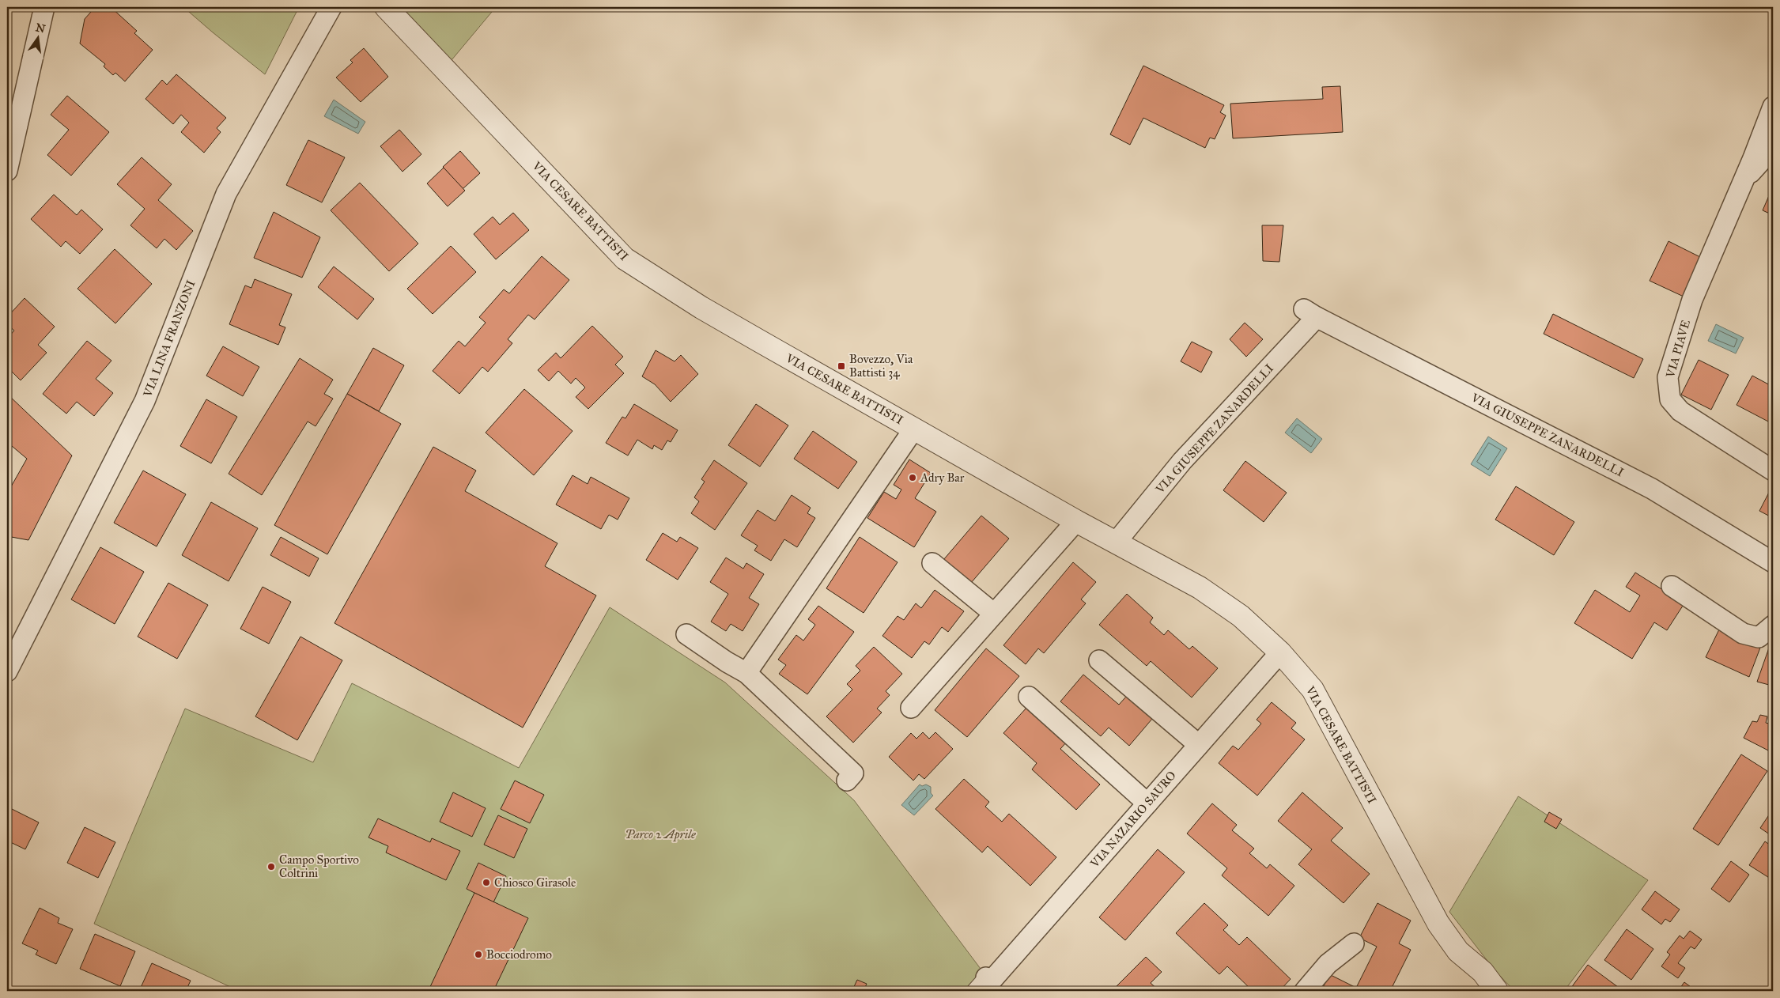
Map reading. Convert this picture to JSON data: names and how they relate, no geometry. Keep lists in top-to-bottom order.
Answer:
{
  "streets": {
    "street": [
      "VIA CESARE BATTISTI",
      "VIA LINA FRANZONI",
      "VIA PIAVE",
      "VIA GIUSEPPE ZANARDELLI",
      "VIA NAZARIO SAURO"
    ]
  },
  "crossings": [
    ["VIA CESARE BATTISTI", "VIA GIUSEPPE ZANARDELLI"],
    ["VIA CESARE BATTISTI", "VIA NAZARIO SAURO"]
  ],
  "parks": ["Parco 2 Aprile"],
  "places": {
    "transit": ["Bovezzo, Via Battisti 34"],
    "other": [
      "Adry Bar",
      "Campo Sportivo Coltrini",
      "Chiosco Girasole",
      "Bocciodromo"
    ]
  },
  "north": "top"
}
